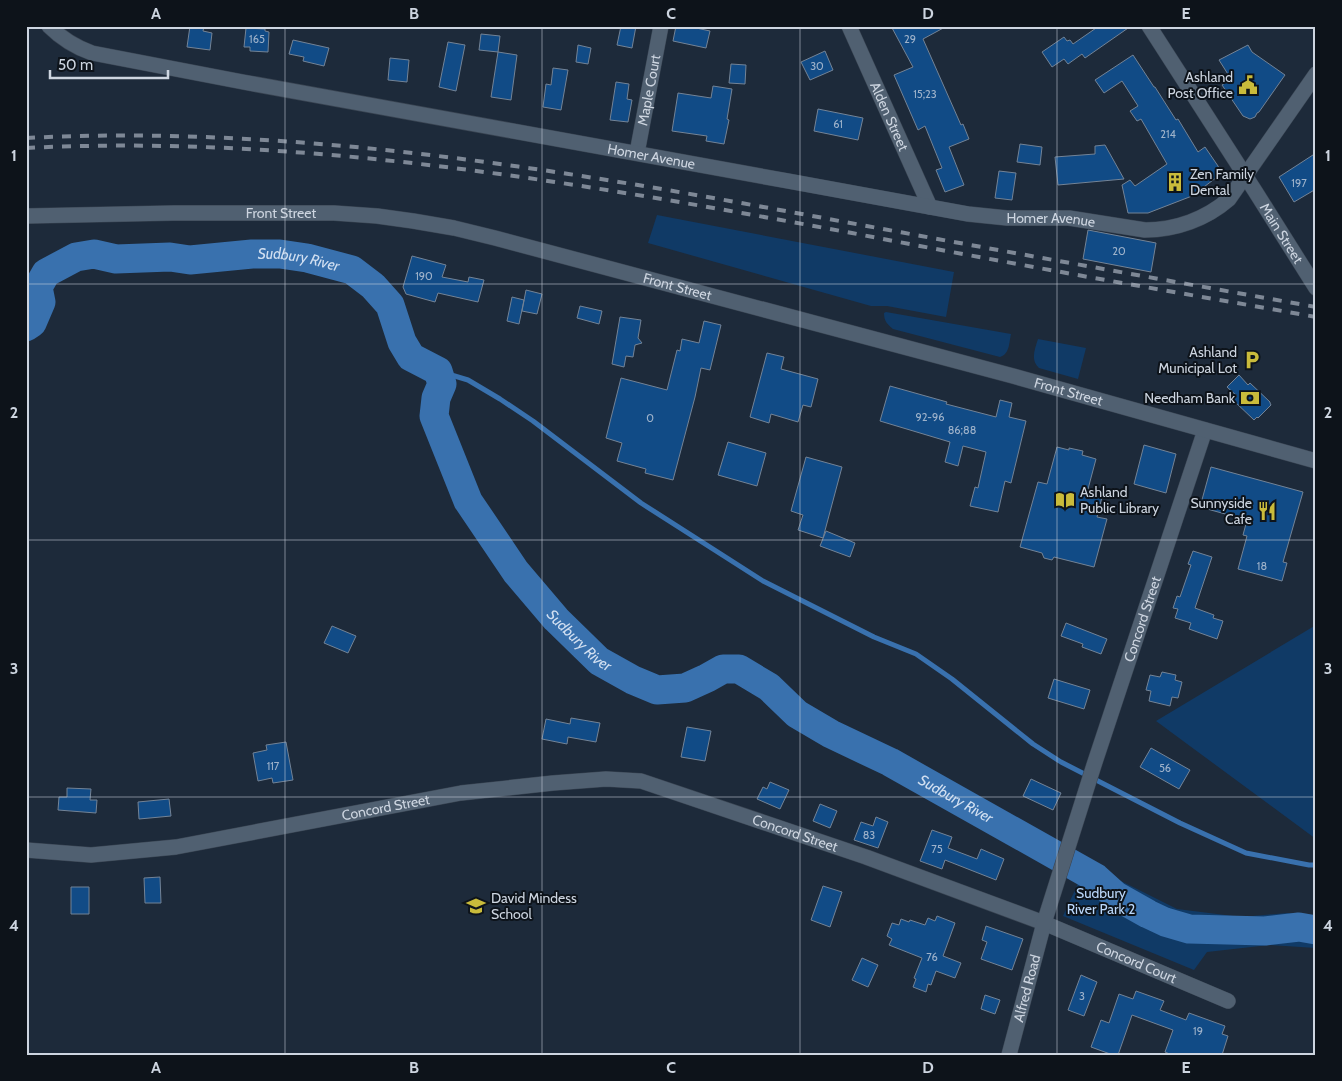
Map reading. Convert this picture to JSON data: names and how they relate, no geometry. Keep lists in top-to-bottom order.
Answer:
{
  "streets": {
    "street": [
      "Maple Court",
      "Alden Street",
      "Homer Avenue",
      "Front Street",
      "Main Street",
      "Concord Street",
      "Concord Court",
      "Alfred Road"
    ]
  },
  "crossings": [
    ["Maple Court", "Homer Avenue"],
    ["Alden Street", "Homer Avenue"],
    ["Homer Avenue", "Main Street"],
    ["Front Street", "Concord Street"],
    ["Concord Street", "Concord Court"],
    ["Concord Street", "Alfred Road"],
    ["Concord Court", "Alfred Road"]
  ],
  "water": ["Sudbury River"],
  "parks": ["Sudbury River Park 2"],
  "places": {
    "public building": ["Ashland Post Office"],
    "building": ["Zen Family Dental"],
    "parking": ["Ashland Municipal Lot"],
    "bank": ["Needham Bank"],
    "library": ["Ashland Public Library"],
    "restaurant": ["Sunnyside Cafe"],
    "school or university": ["David Mindess School"]
  },
  "house_numbers": [
    "165",
    "29",
    "30",
    "15;23",
    "61",
    "214",
    "197",
    "20",
    "190",
    "92-96",
    "0",
    "86;88",
    "18",
    "117",
    "56",
    "83",
    "75",
    "76",
    "3",
    "19"
  ],
  "scale_bar": "50 m",
  "grid": {
    "columns": [
      "A",
      "B",
      "C",
      "D",
      "E"
    ],
    "rows": [
      "1",
      "2",
      "3",
      "4"
    ]
  }
}
